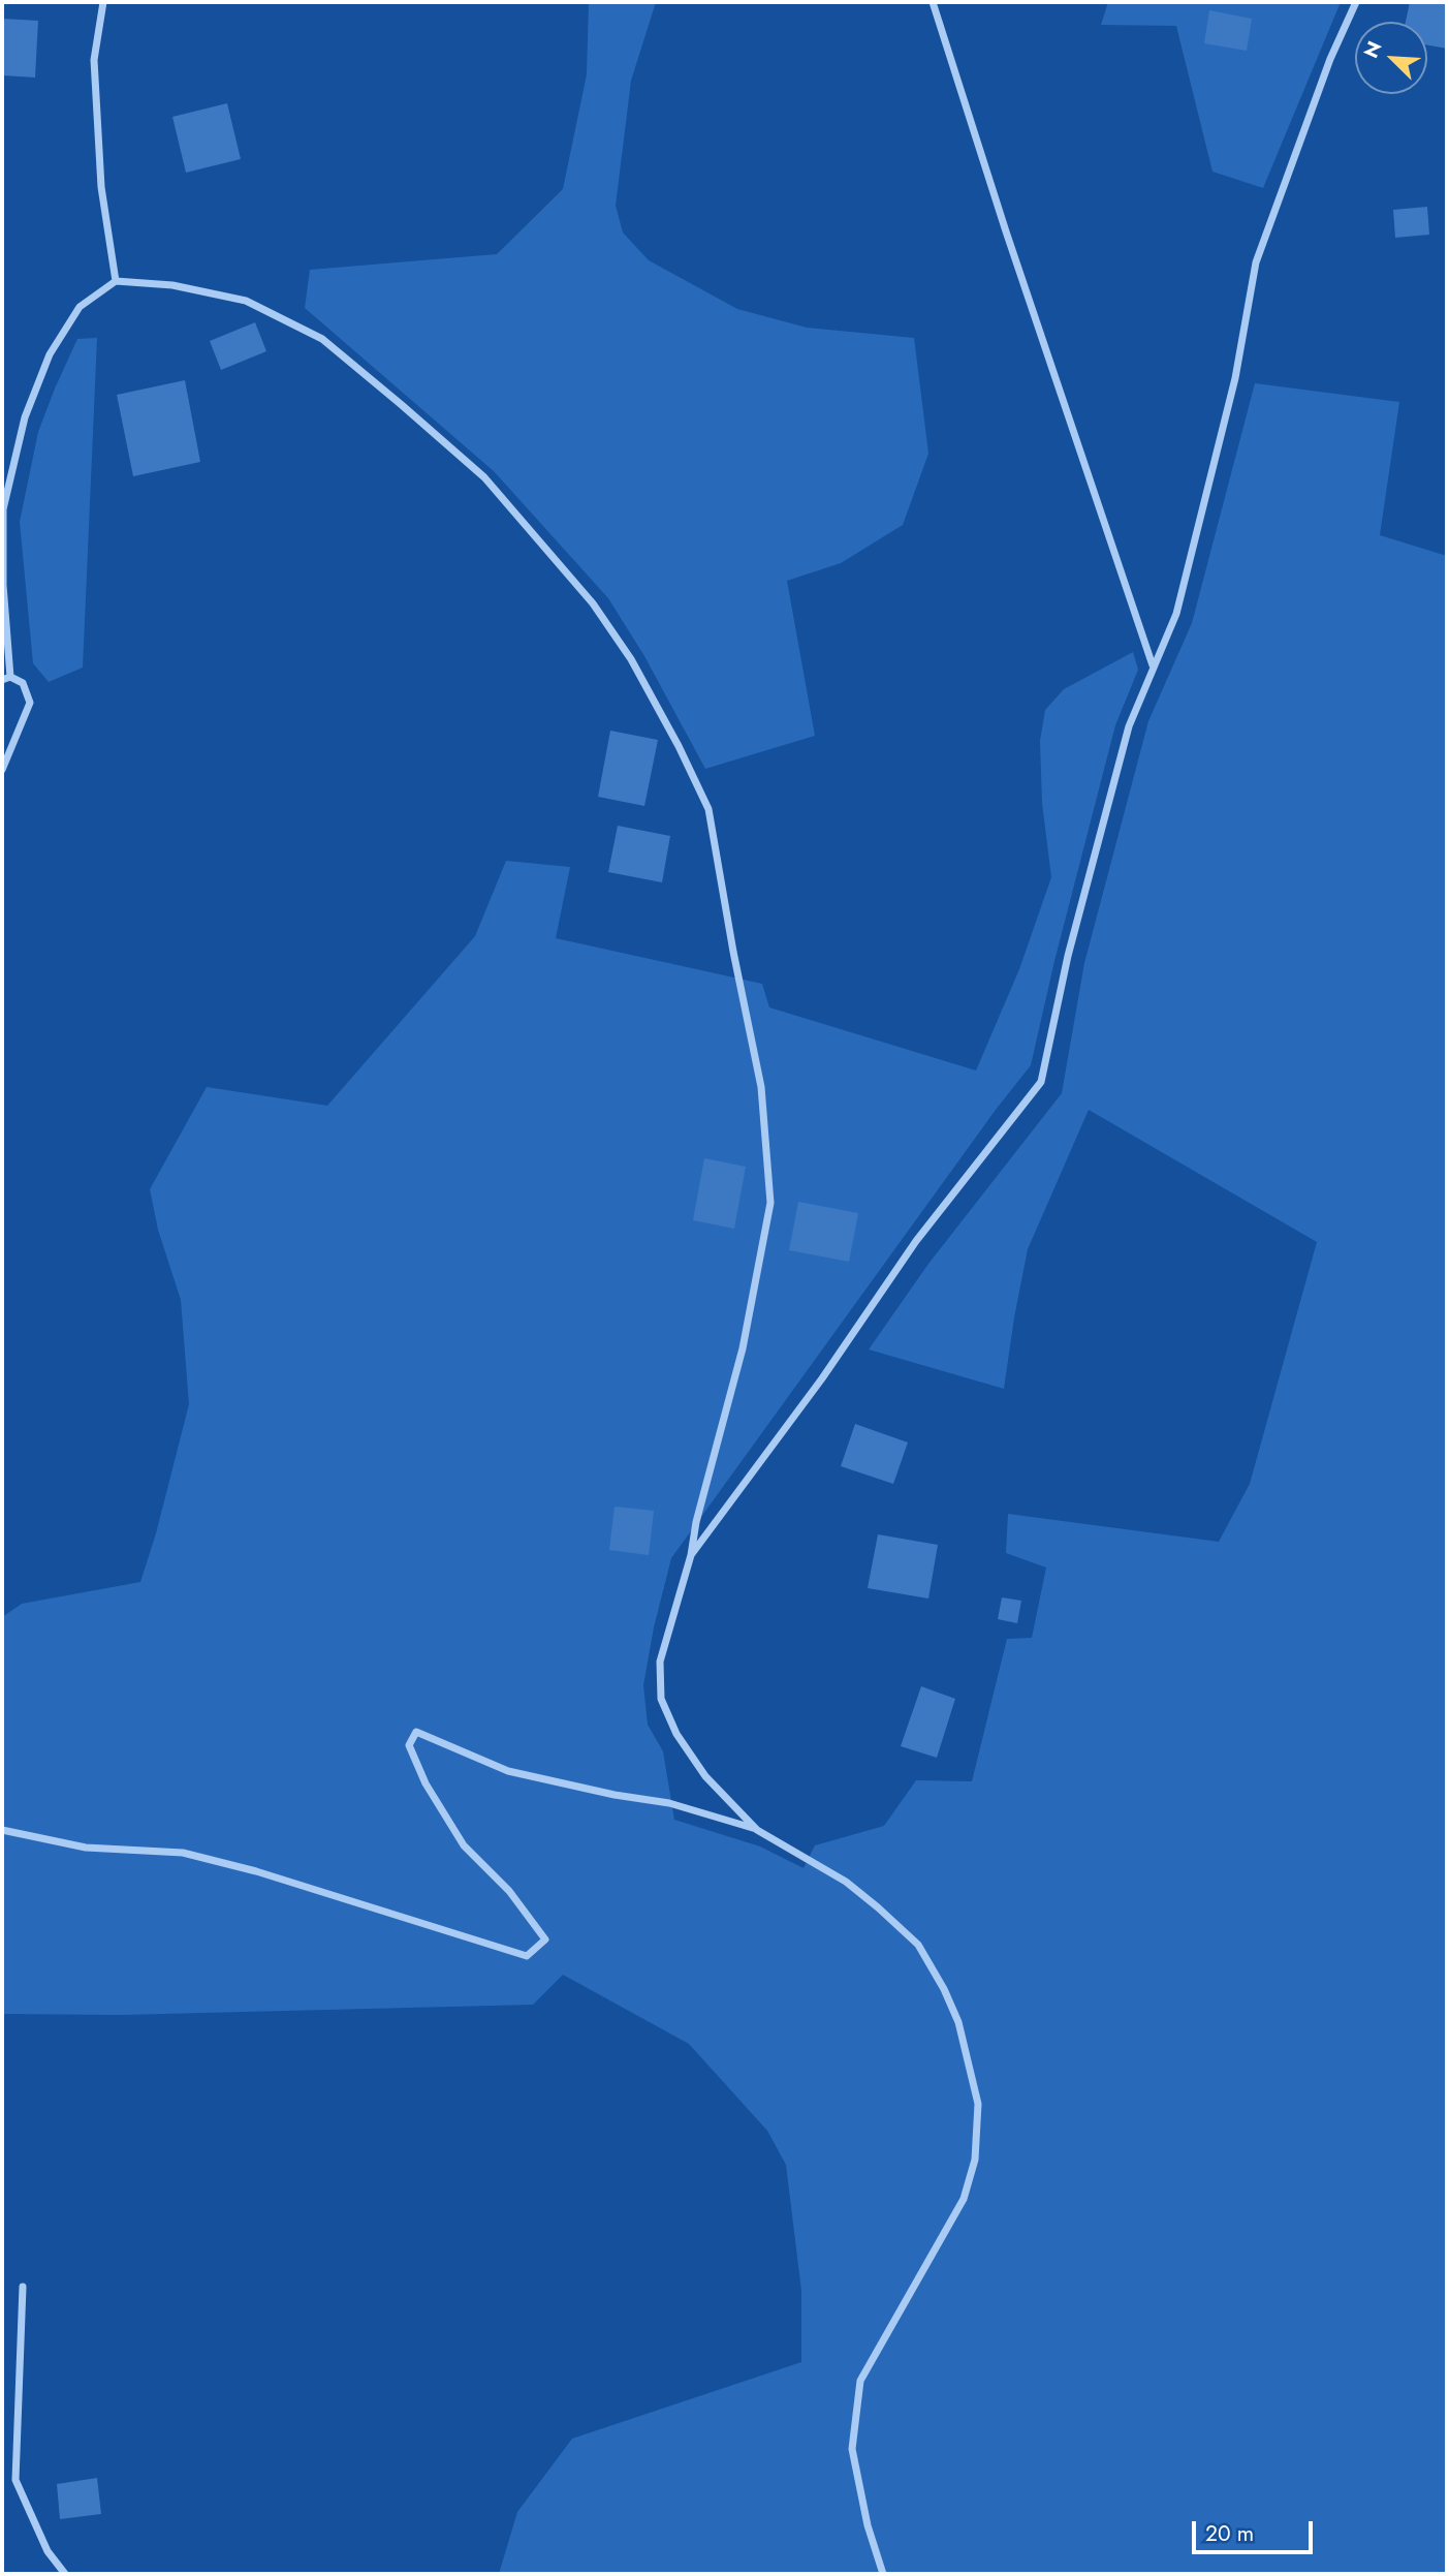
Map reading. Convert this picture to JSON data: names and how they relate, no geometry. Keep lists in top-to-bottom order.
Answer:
{
  "scale_bar": "20 m",
  "north": "top left"
}
